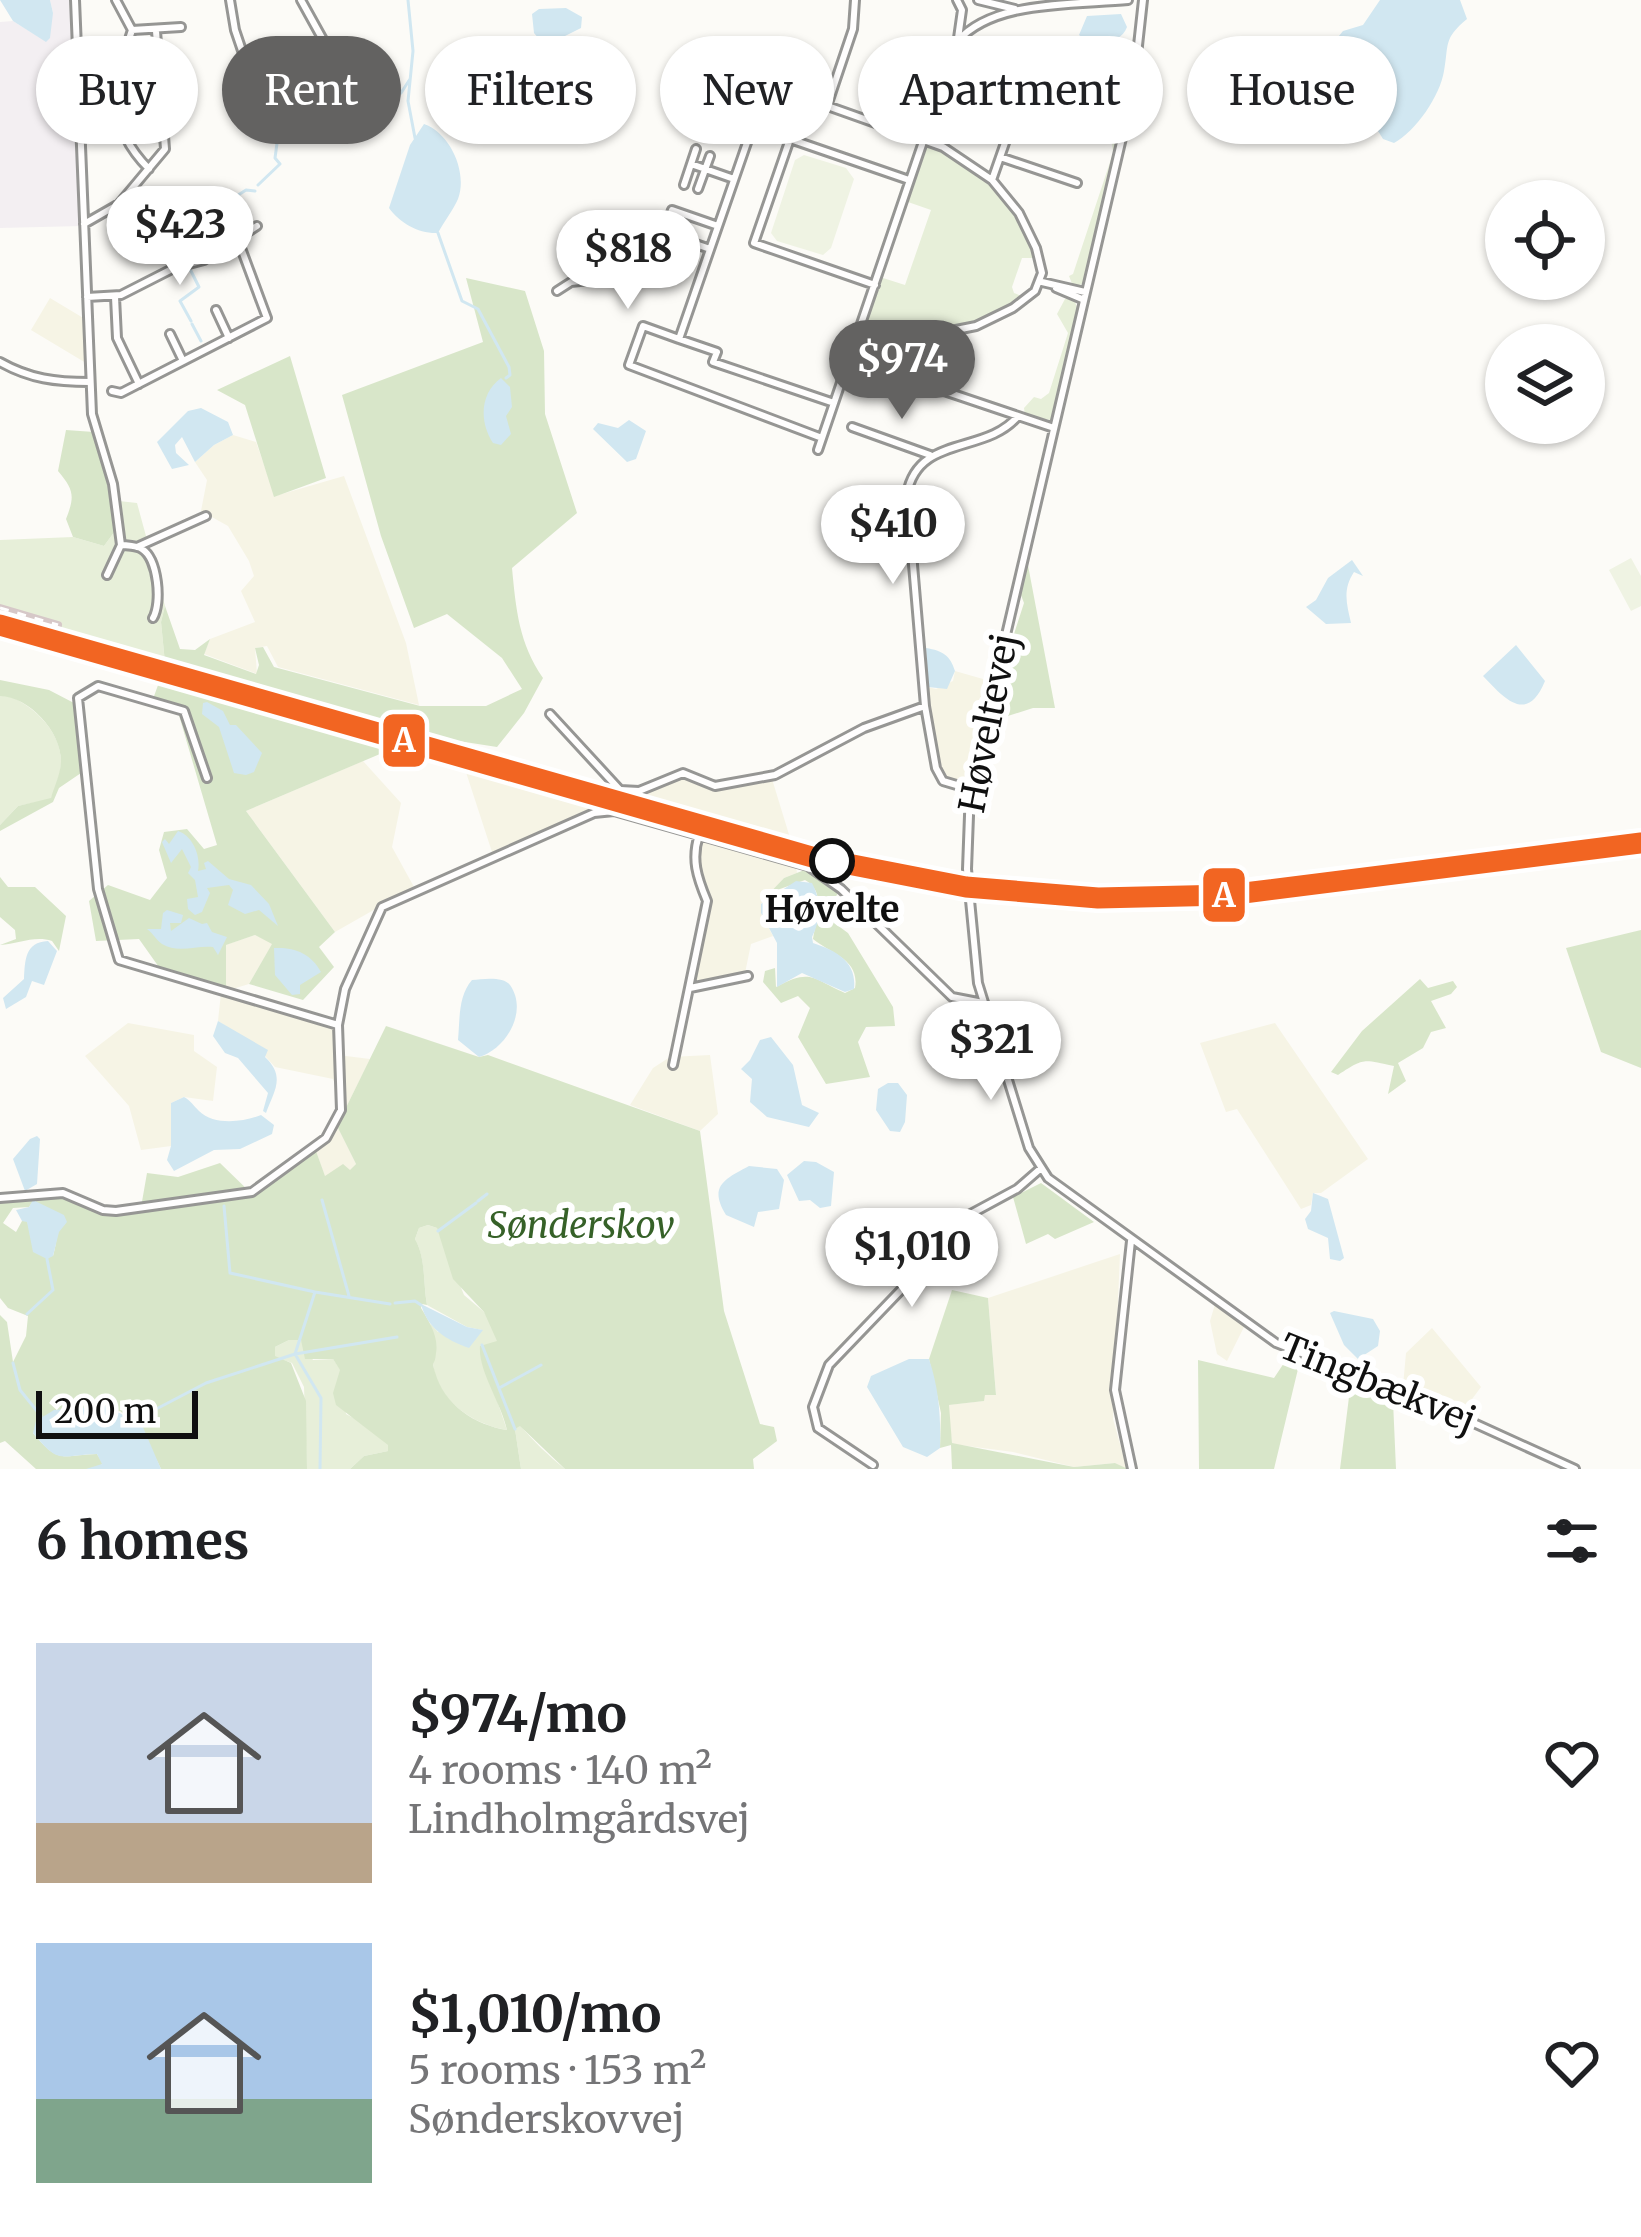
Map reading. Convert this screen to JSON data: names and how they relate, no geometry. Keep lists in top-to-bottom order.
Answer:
{
  "streets": {
    "street": ["Høveltevej", "Tingbækvej"]
  },
  "crossings": [
    ["Høveltevej", "Tingbækvej"]
  ],
  "parks": ["Sønderskov"],
  "places": ["Høvelte"],
  "lines": ["transit line A"],
  "scale_bar": "200 m",
  "page": {
    "chip": [
      "Buy",
      "Rent",
      "Filters",
      "New",
      "Apartment",
      "House"
    ],
    "price": [
      "$423",
      "$818",
      "$974",
      "$410",
      "$321",
      "$1,010"
    ],
    "scale": "200 m",
    "heading": "6 homes",
    "list": [
      {
        "name": "$974/mo",
        "note": "4 rooms · 140 m² · Lindholmgårdsvej"
      },
      {
        "name": "$1,010/mo",
        "note": "5 rooms · 153 m² · Sønderskovvej"
      }
    ]
  }
}
